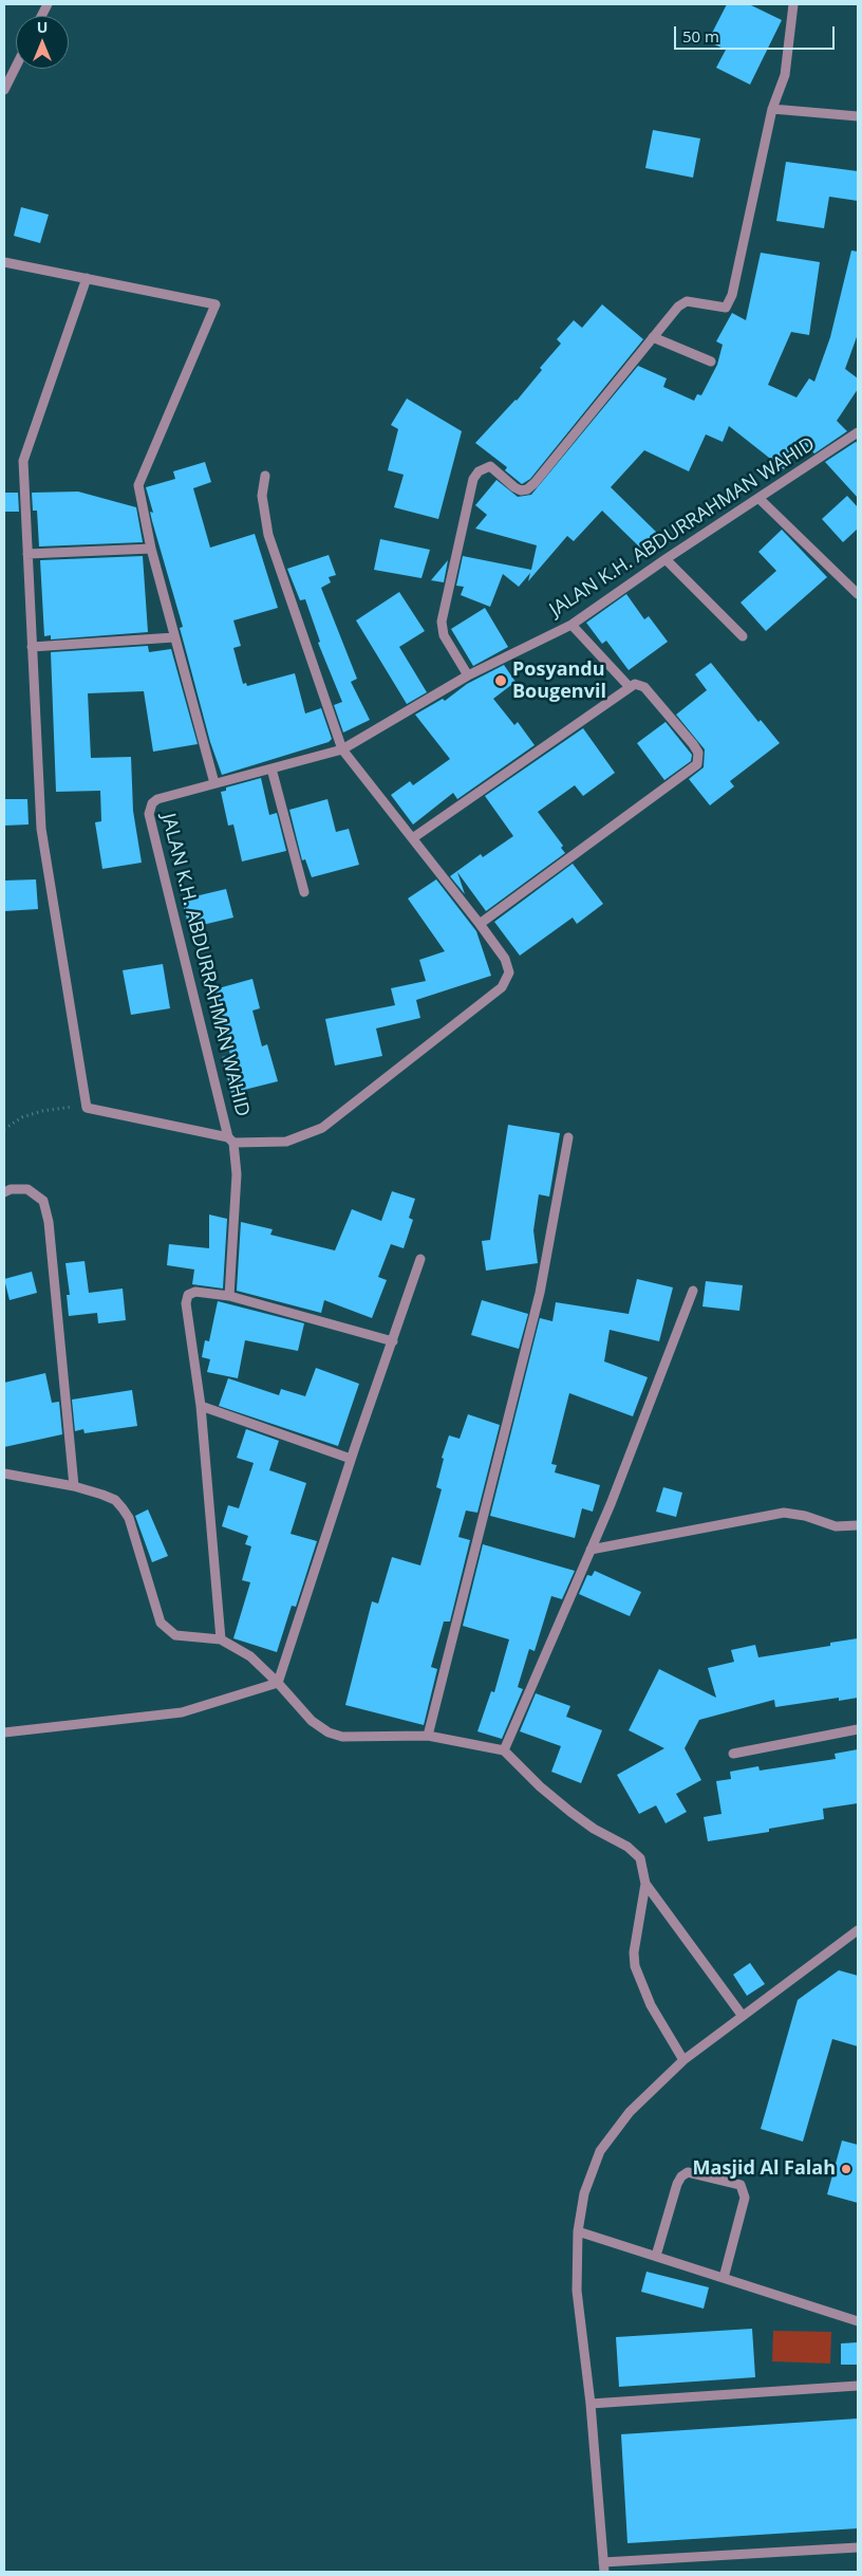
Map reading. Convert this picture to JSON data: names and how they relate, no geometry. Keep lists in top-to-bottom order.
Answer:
{
  "streets": {
    "street": ["JALAN K.H. ABDURRAHMAN WAHID"]
  },
  "places": ["Posyandu Bougenvil", "Masjid Al Falah"],
  "scale_bar": "50 m",
  "north": "top"
}
